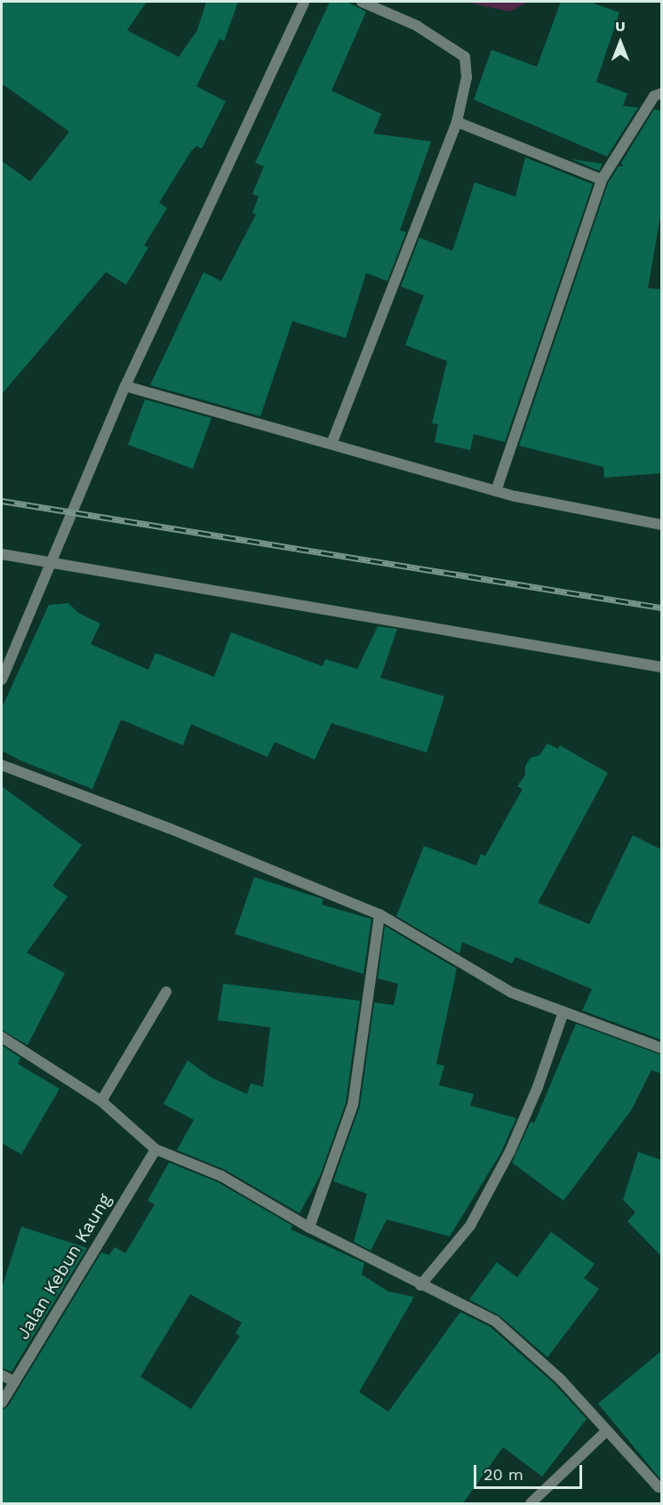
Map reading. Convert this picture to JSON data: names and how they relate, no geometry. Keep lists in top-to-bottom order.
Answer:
{
  "streets": {
    "street": ["Jalan Kebun Kaung"]
  },
  "scale_bar": "20 m",
  "north": "top"
}
